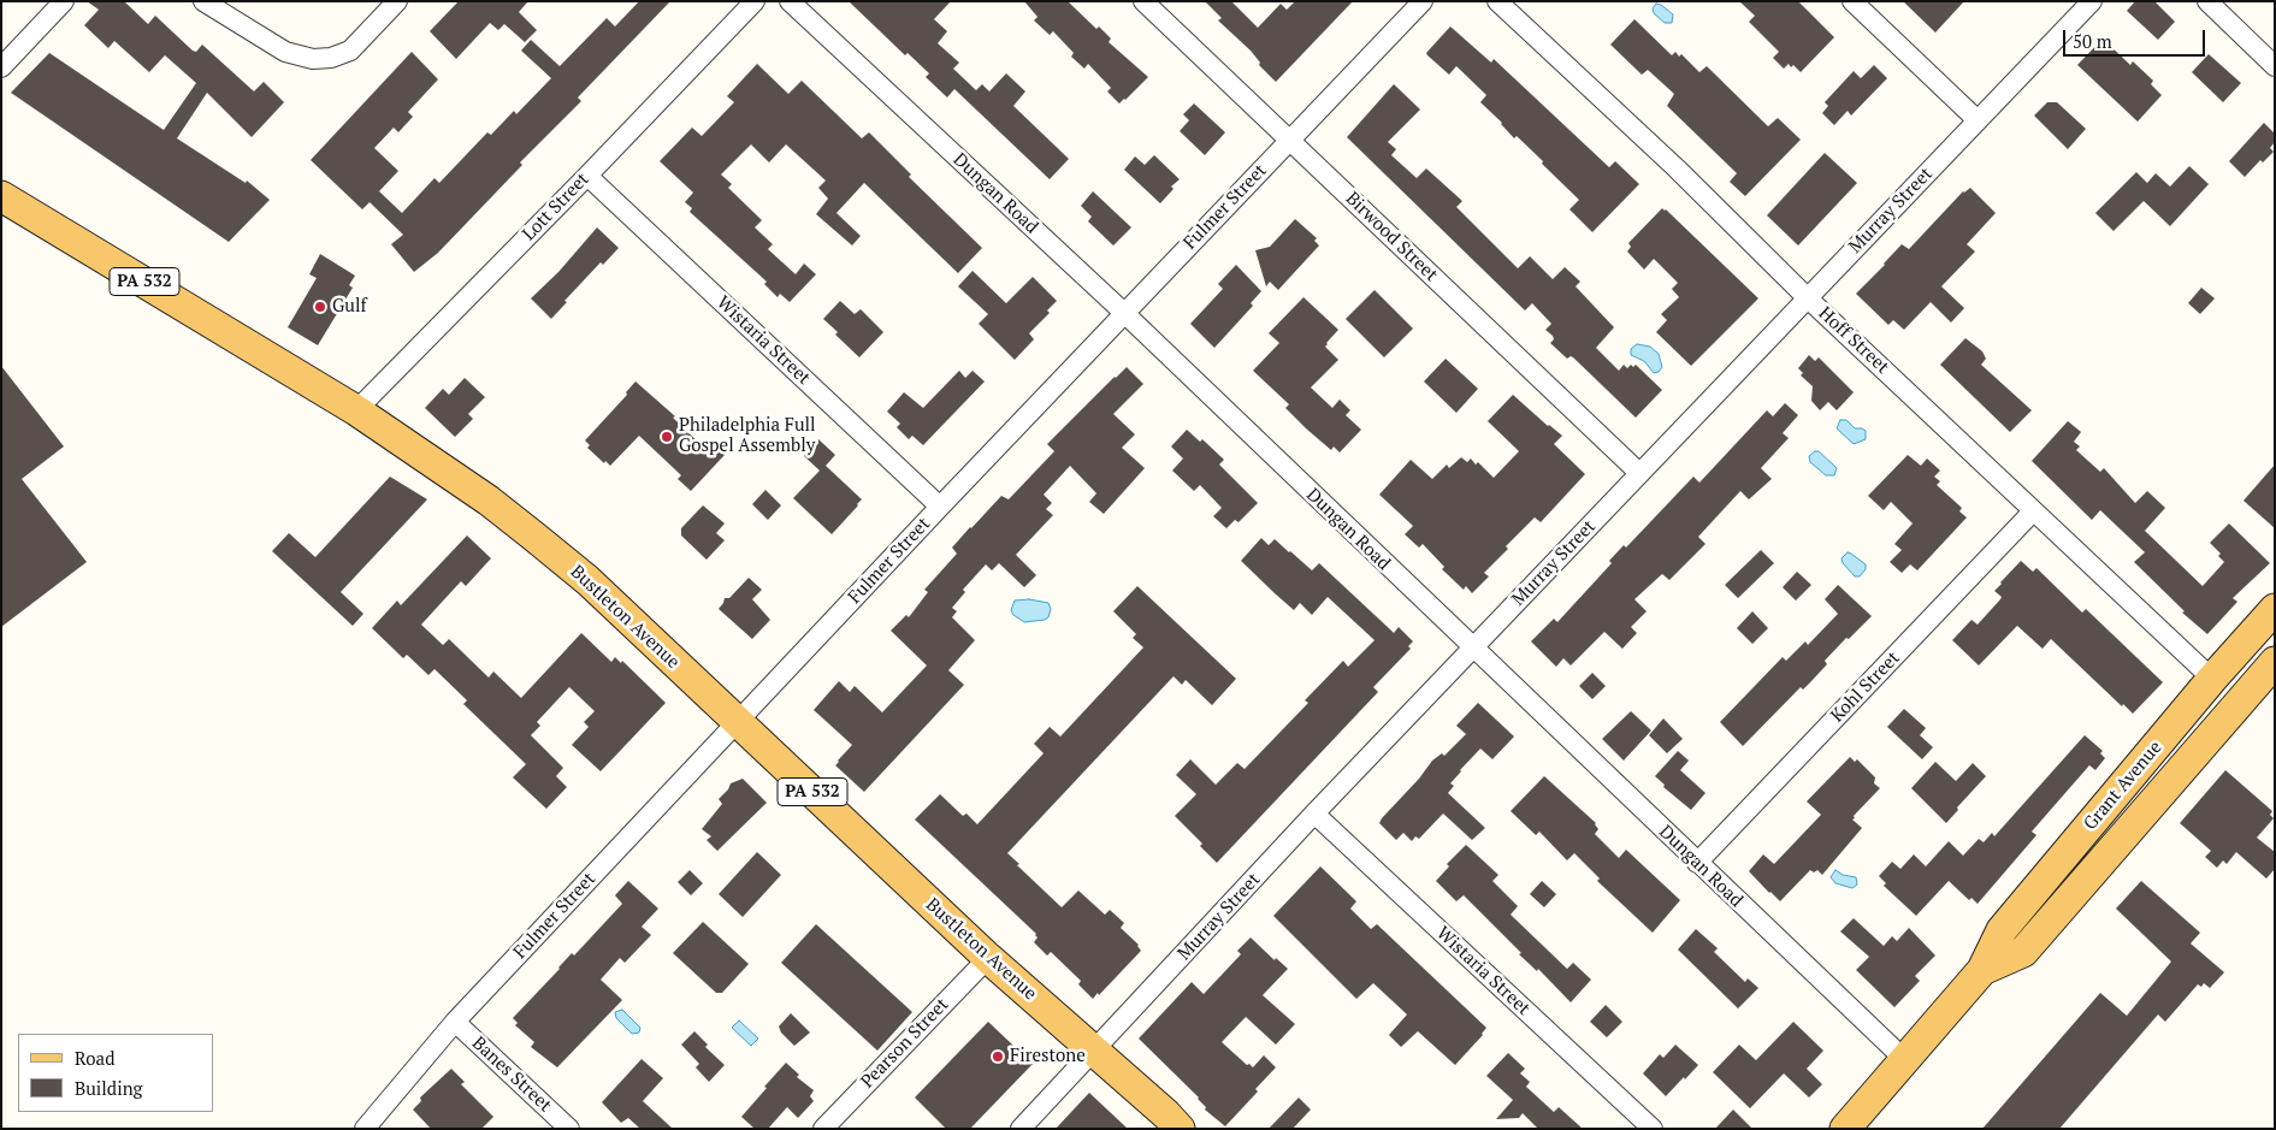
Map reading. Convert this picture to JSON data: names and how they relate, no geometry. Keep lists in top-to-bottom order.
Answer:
{
  "streets": {
    "main road": ["PA 532", "Bustleton Avenue", "Grant Avenue"],
    "street": [
      "Dungan Road",
      "Lott Street",
      "Fulmer Street",
      "Murray Street",
      "Birwood Street",
      "Wistaria Street",
      "Hoff Street",
      "Kohl Street",
      "Pearson Street",
      "Banes Street"
    ]
  },
  "crossings": [
    ["Dungan Road", "Fulmer Street"],
    ["Dungan Road", "Murray Street"],
    ["Dungan Road", "Kohl Street"],
    ["Dungan Road", "Grant Avenue"],
    ["Lott Street", "Wistaria Street"],
    ["Lott Street", "Bustleton Avenue"],
    ["Fulmer Street", "Birwood Street"],
    ["Fulmer Street", "Wistaria Street"],
    ["Fulmer Street", "Bustleton Avenue"],
    ["Fulmer Street", "Banes Street"],
    ["Murray Street", "Birwood Street"],
    ["Murray Street", "Wistaria Street"],
    ["Murray Street", "Hoff Street"],
    ["Murray Street", "Bustleton Avenue"],
    ["Hoff Street", "Kohl Street"],
    ["Hoff Street", "Grant Avenue"],
    ["Bustleton Avenue", "Pearson Street"]
  ],
  "places": ["Gulf", "Philadelphia Full Gospel Assembly", "Firestone"],
  "legend": ["Road", "Building"],
  "scale_bar": "50 m"
}
